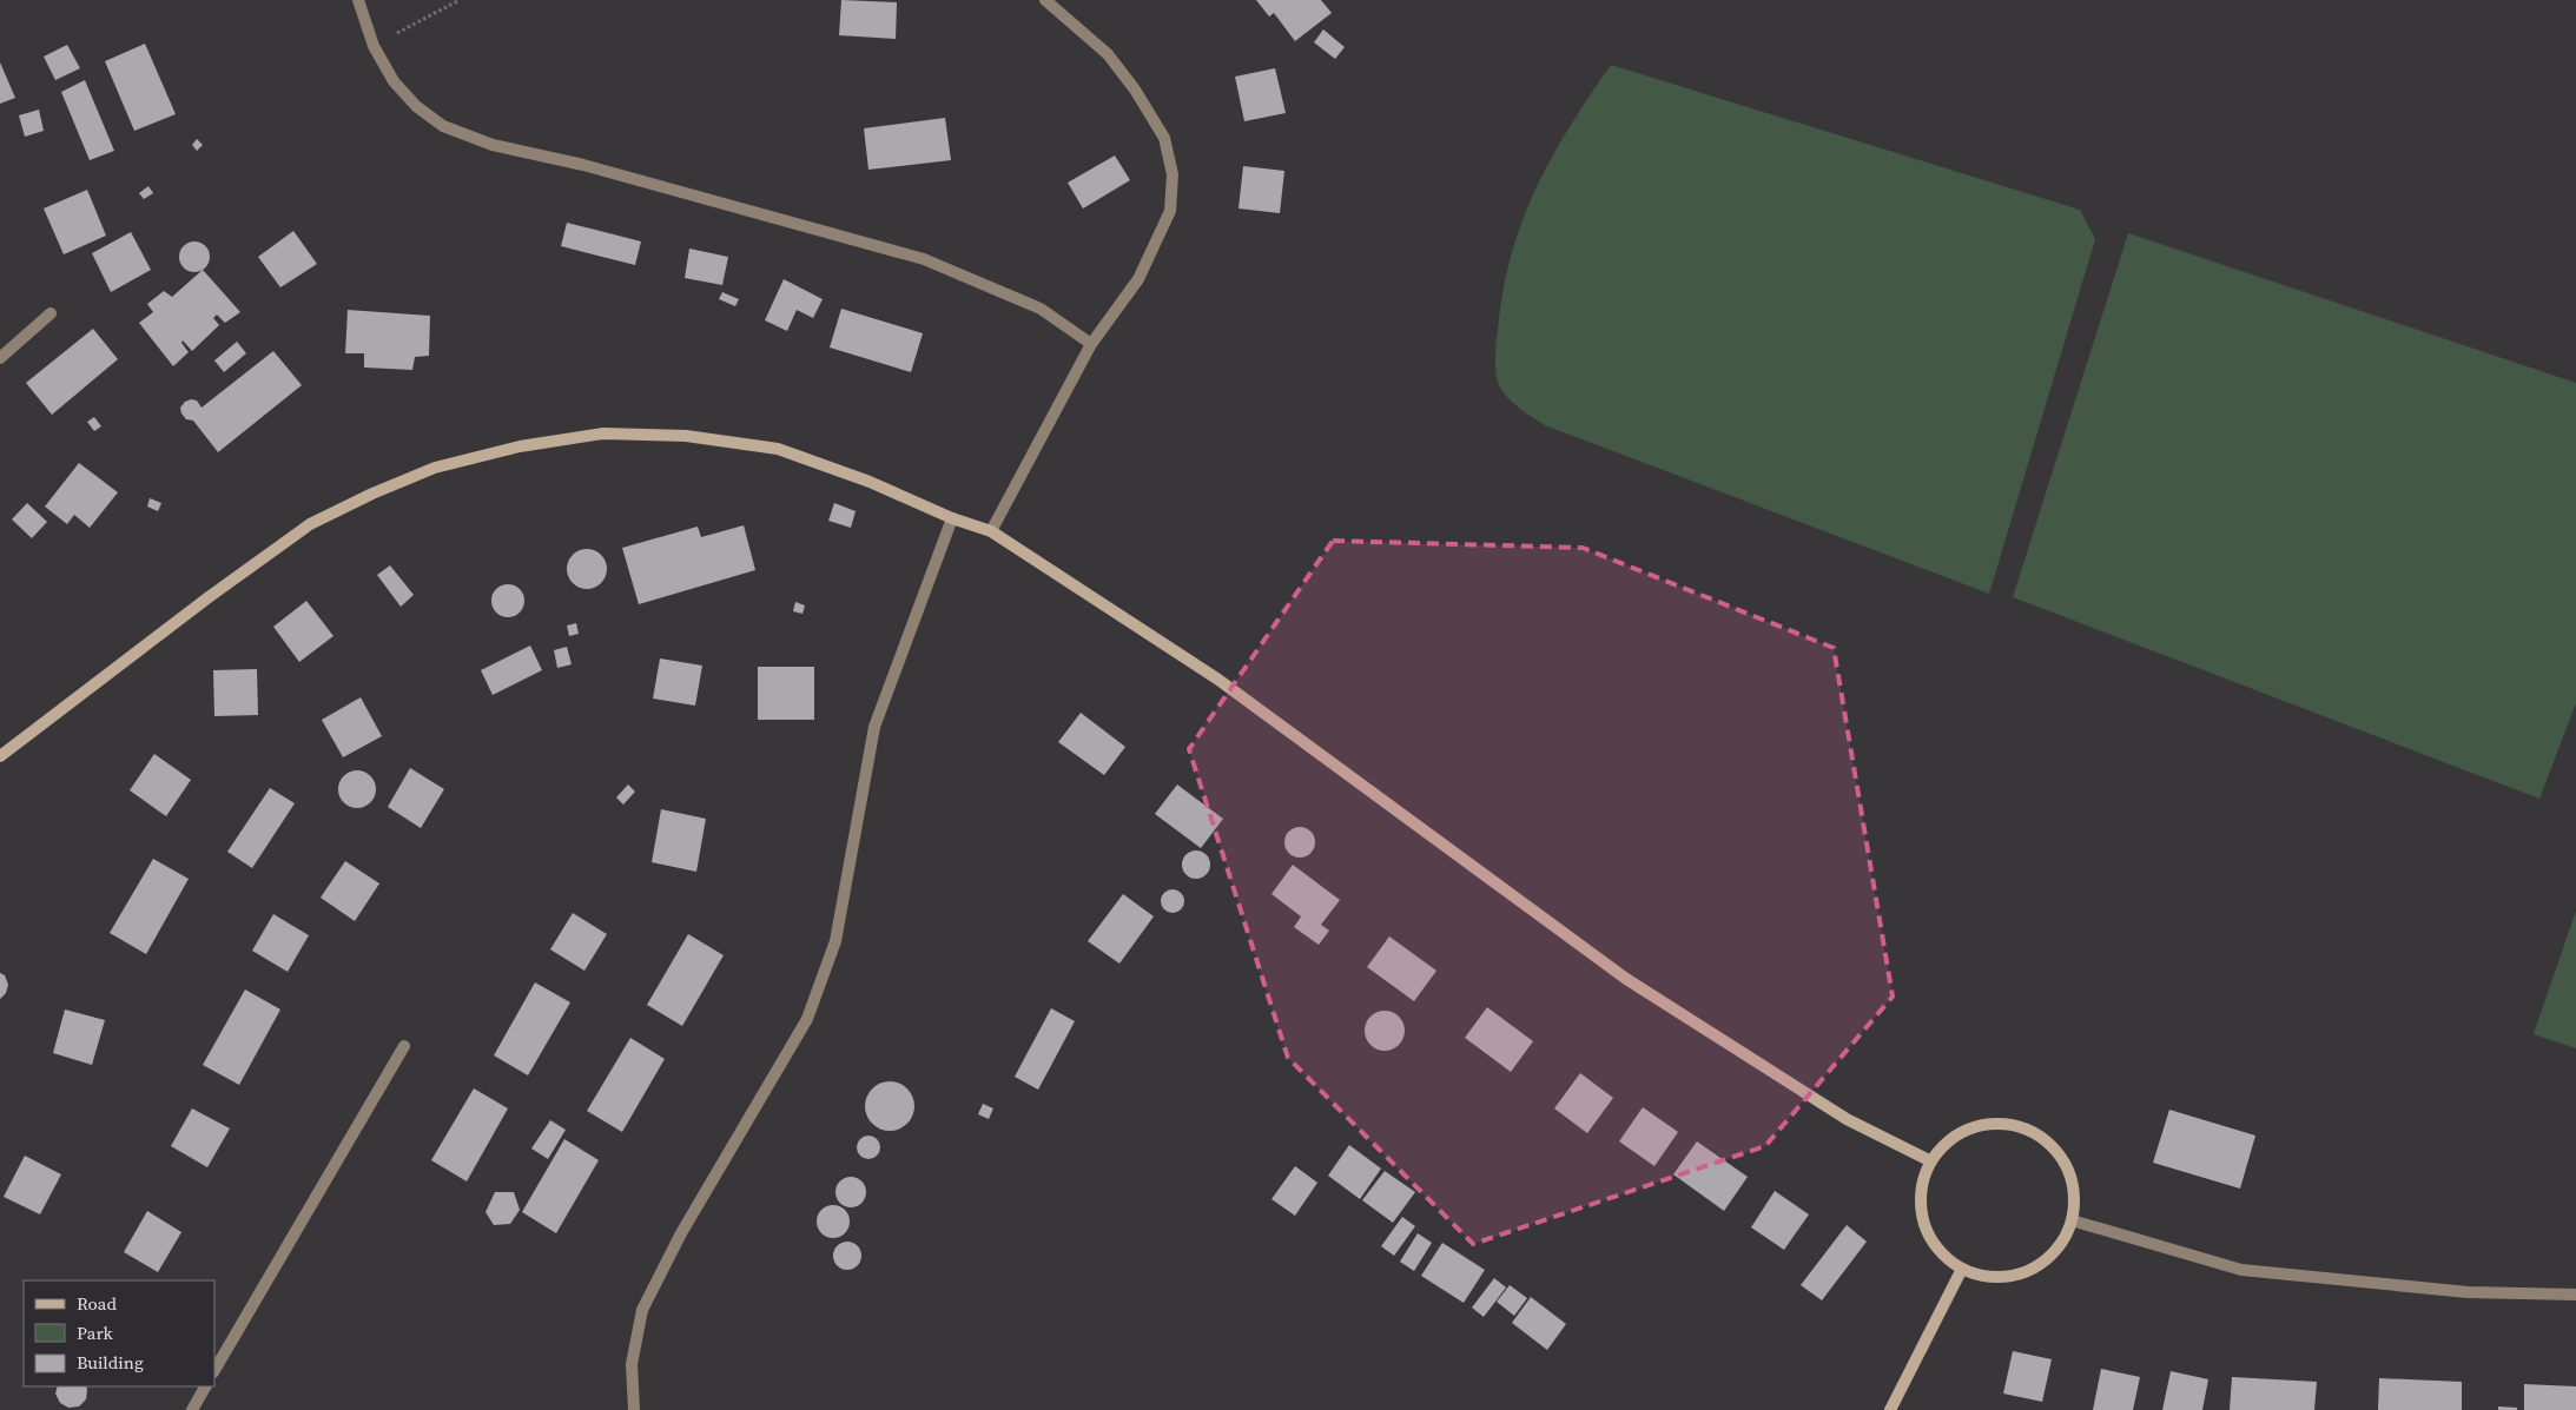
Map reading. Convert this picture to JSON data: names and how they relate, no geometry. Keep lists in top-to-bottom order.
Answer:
{
  "legend": ["Road", "Park", "Building"]
}
